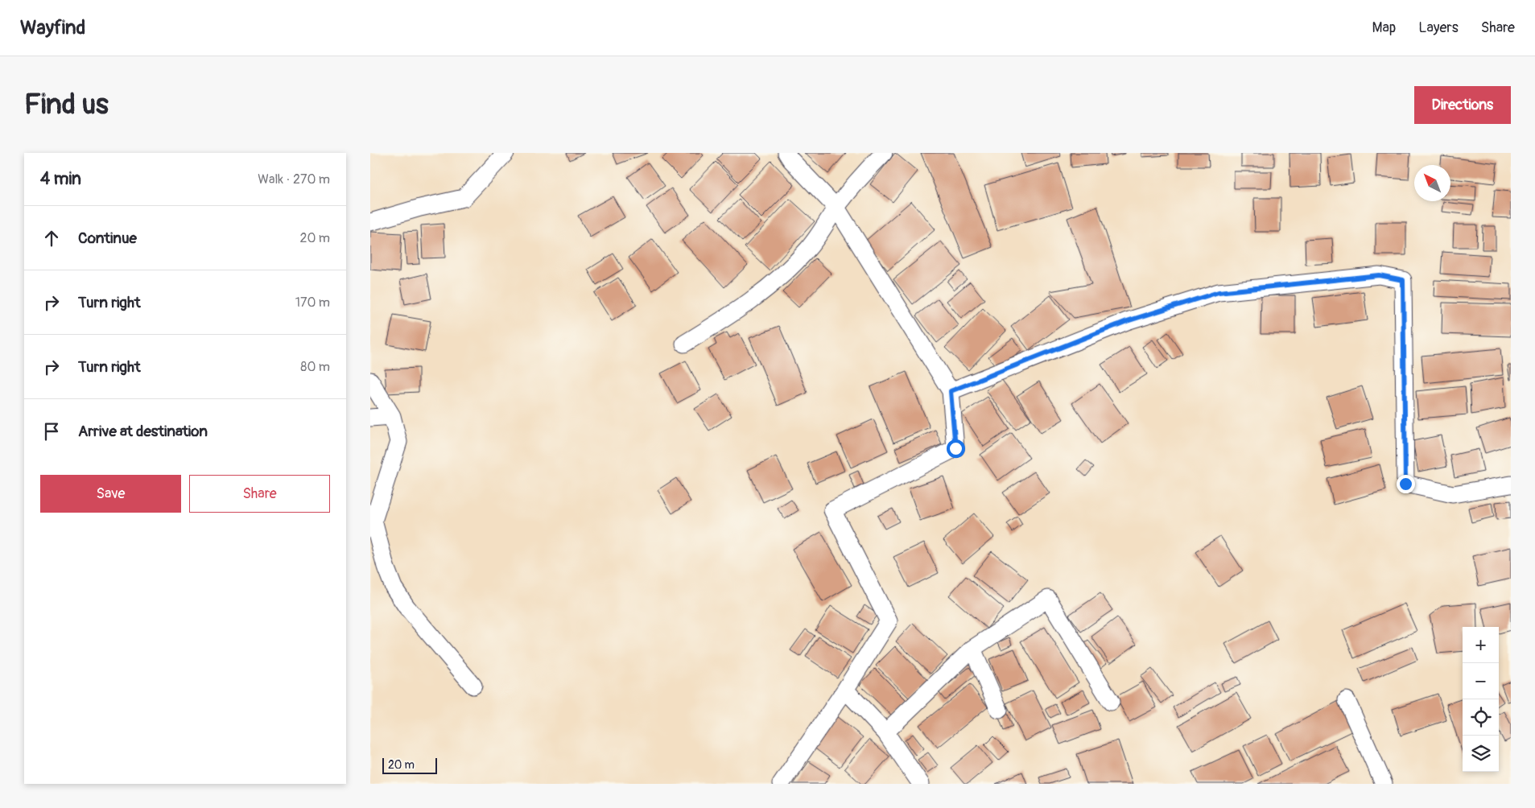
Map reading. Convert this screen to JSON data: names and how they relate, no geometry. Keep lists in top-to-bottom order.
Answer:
{
  "scale_bar": "20 m",
  "north": "top left",
  "page": {
    "header": "Wayfind",
    "nav": ["Map", "Layers", "Share"],
    "buttons": [
      "Directions",
      ["Save", "Share"]
    ],
    "title": "Find us",
    "heading": ["4 min", "Walk · 270 m"],
    "list": [
      ["Continue", "20 m"],
      ["Turn right", "170 m"],
      ["Turn right", "80 m"],
      "Arrive at destination"
    ],
    "map_buttons": ["+", "−"],
    "scale": "20 m"
  }
}
